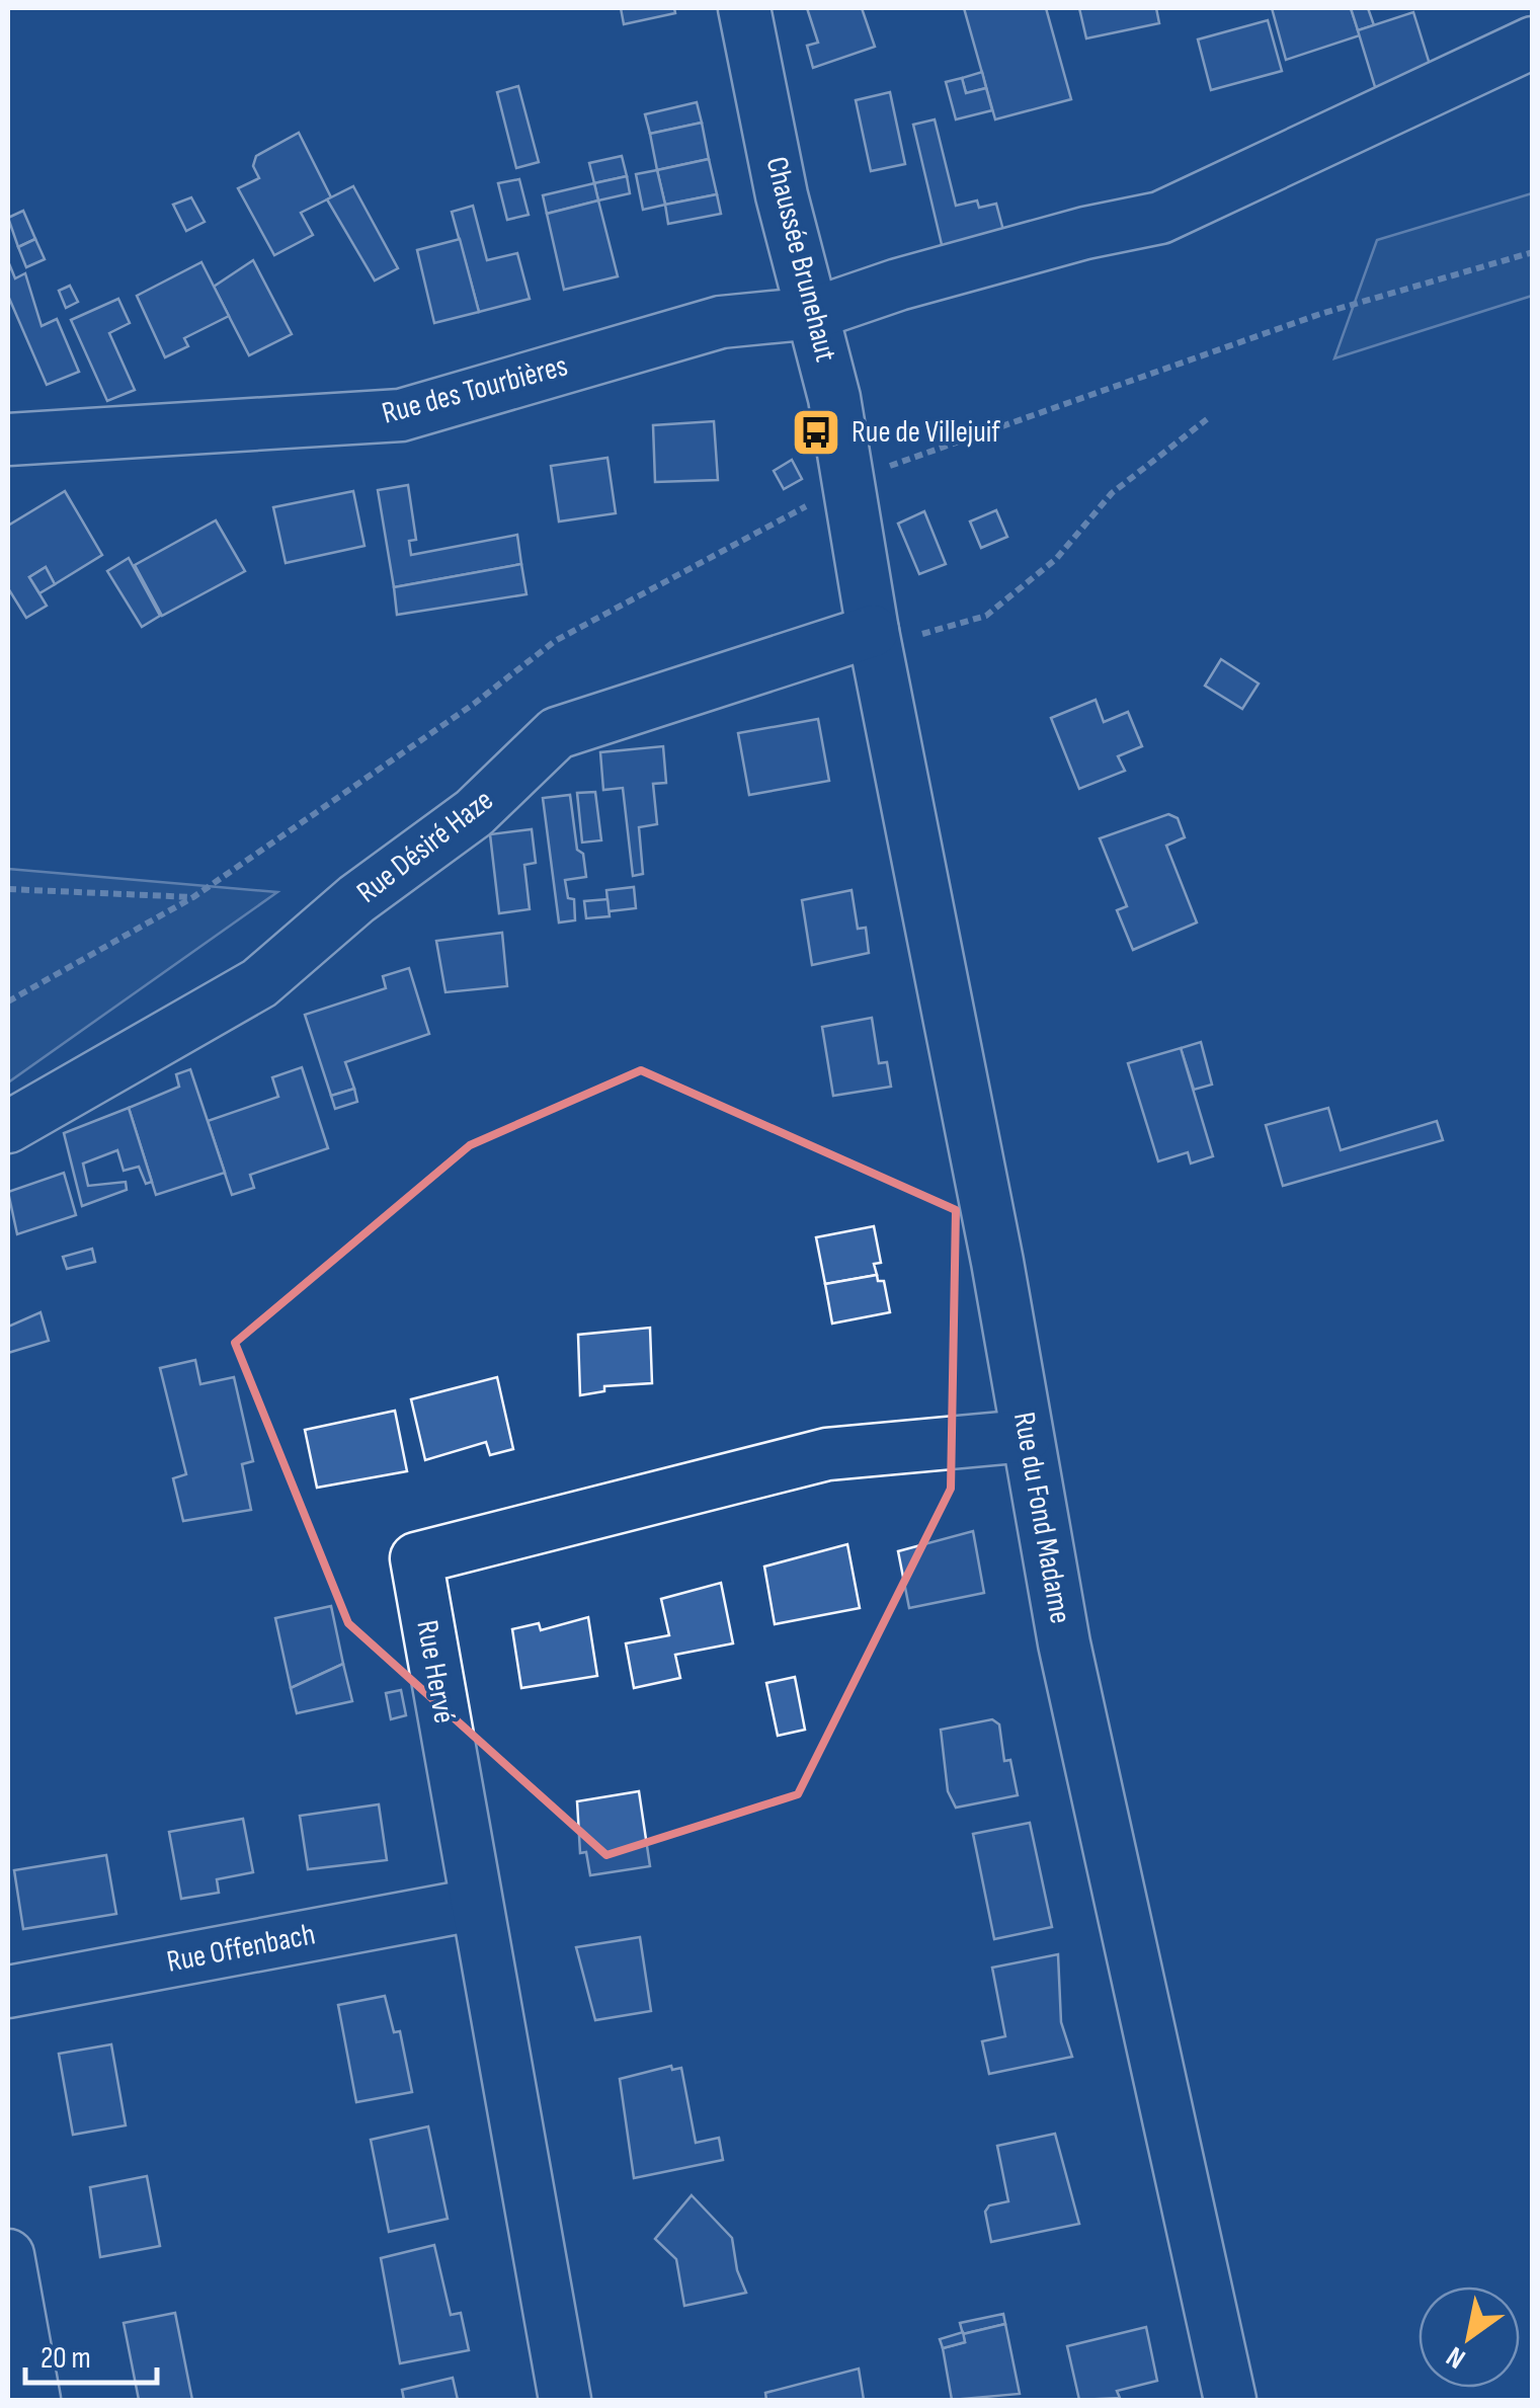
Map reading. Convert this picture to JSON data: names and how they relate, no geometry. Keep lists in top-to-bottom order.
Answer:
{
  "streets": {
    "street": [
      "Chaussée Brunehaut",
      "Rue des Tourbières",
      "Rue Désiré Haze",
      "Rue du Fond Madame",
      "Rue Hervé",
      "Rue Offenbach"
    ]
  },
  "crossings": [
    ["Chaussée Brunehaut", "Rue des Tourbières"],
    ["Chaussée Brunehaut", "Rue Désiré Haze"],
    ["Chaussée Brunehaut", "Rue du Fond Madame"],
    ["Rue Désiré Haze", "Rue du Fond Madame"],
    ["Rue du Fond Madame", "Rue Hervé"],
    ["Rue Hervé", "Rue Offenbach"]
  ],
  "places": {
    "bus stop": ["Rue de Villejuif"]
  },
  "scale_bar": "20 m",
  "north": "bottom left"
}
